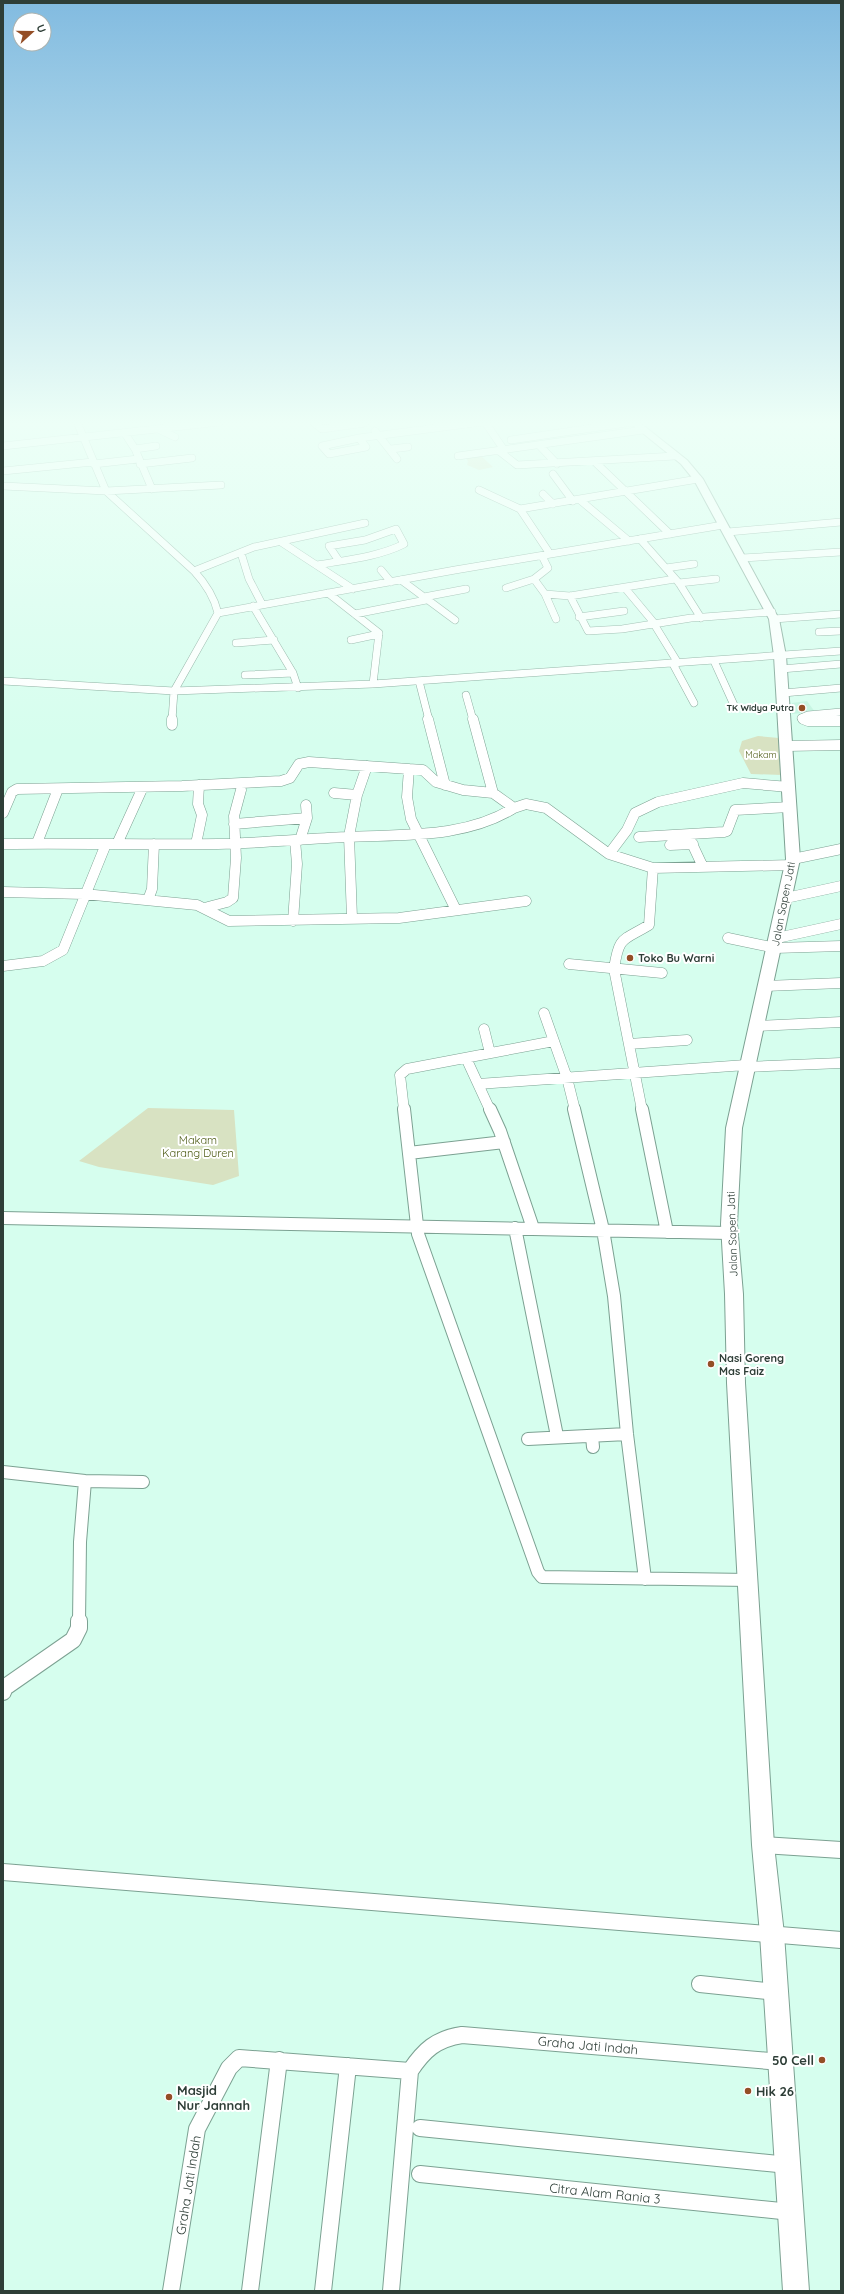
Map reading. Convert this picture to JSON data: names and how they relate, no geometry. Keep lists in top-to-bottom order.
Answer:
{
  "streets": {
    "street": ["Jalan Sapen Jati", "Graha Jati Indah", "Citra Alam Rania 3"]
  },
  "crossings": [
    ["Jalan Sapen Jati", "Graha Jati Indah"],
    ["Jalan Sapen Jati", "Citra Alam Rania 3"]
  ],
  "parks": ["Makam", "Makam Karang Duren"],
  "places": [
    "TK Widya Putra",
    "Toko Bu Warni",
    "Nasi Goreng Mas Faiz",
    "50 Cell",
    "Hik 26",
    "Masjid Nur Jannah"
  ],
  "north": "right"
}
